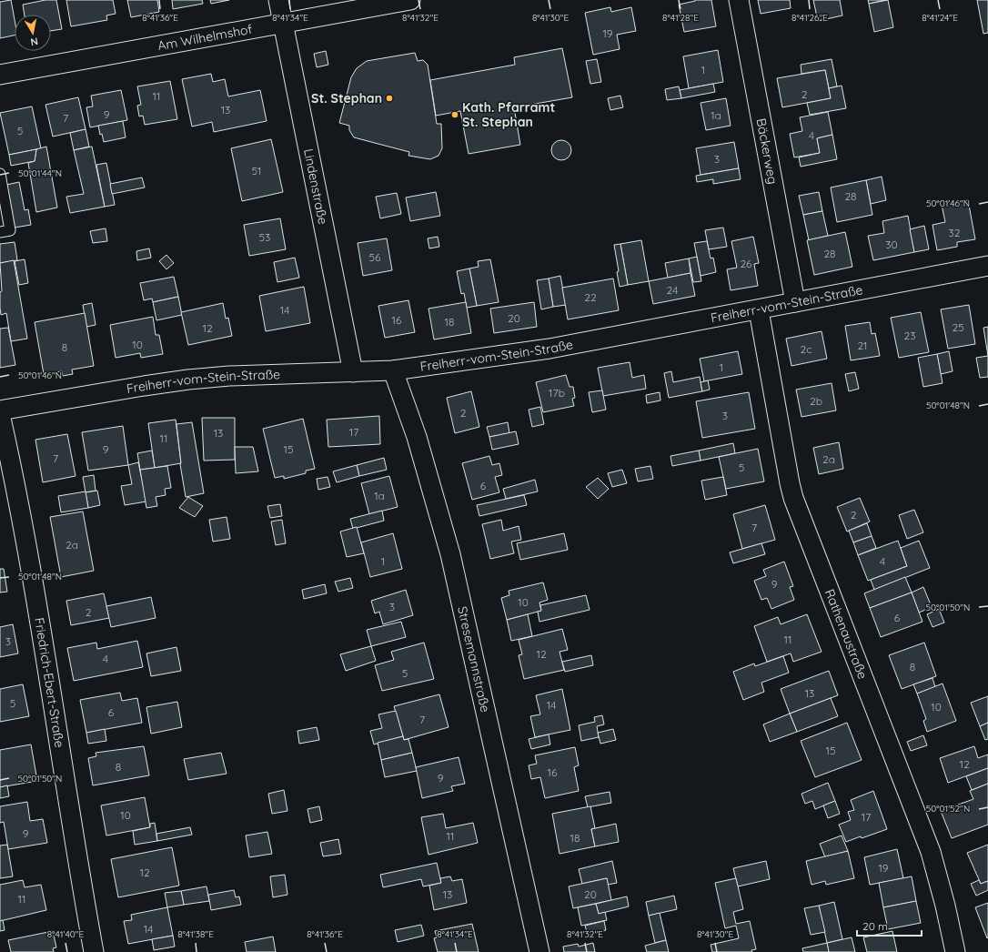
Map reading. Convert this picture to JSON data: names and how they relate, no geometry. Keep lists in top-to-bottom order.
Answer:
{
  "streets": {
    "street": [
      "Am Wilhelmshof",
      "Bäckerweg",
      "Lindenstraße",
      "Freiherr-vom-Stein-Straße",
      "Rathenaustraße",
      "Stresemannstraße",
      "Friedrich-Ebert-Straße"
    ]
  },
  "crossings": [
    ["Am Wilhelmshof", "Lindenstraße"],
    ["Bäckerweg", "Freiherr-vom-Stein-Straße"],
    ["Lindenstraße", "Freiherr-vom-Stein-Straße"],
    ["Freiherr-vom-Stein-Straße", "Rathenaustraße"],
    ["Freiherr-vom-Stein-Straße", "Stresemannstraße"]
  ],
  "places": ["St. Stephan", "Kath. Pfarramt St. Stephan"],
  "house_numbers": [
    "19",
    "1",
    "2",
    "11",
    "13",
    "9",
    "1a",
    "7",
    "5",
    "4",
    "3",
    "51",
    "28",
    "32",
    "53",
    "30",
    "28",
    "56",
    "26",
    "24",
    "22",
    "14",
    "20",
    "16",
    "18",
    "25",
    "12",
    "23",
    "10",
    "21",
    "8",
    "2c",
    "1",
    "17b",
    "2b",
    "2",
    "3",
    "17",
    "13",
    "11",
    "9",
    "15",
    "7",
    "2a",
    "5",
    "6",
    "1a",
    "2",
    "7",
    "2a",
    "1",
    "4",
    "9",
    "10",
    "3",
    "2",
    "6",
    "11",
    "3",
    "12",
    "4",
    "8",
    "5",
    "13",
    "5",
    "14",
    "10",
    "6",
    "7",
    "15",
    "12",
    "8",
    "16",
    "9",
    "10",
    "17",
    "9",
    "11",
    "18",
    "19",
    "12",
    "13",
    "20",
    "11",
    "14"
  ],
  "scale_bar": "20 m",
  "north": "bottom",
  "coordinates": [
    "8°41'36\"E",
    "8°41'34\"E",
    "8°41'32\"E",
    "8°41'30\"E",
    "8°41'28\"E",
    "8°41'26\"E",
    "8°41'24\"E",
    "50°01'44\"N",
    "50°01'46\"N",
    "50°01'48\"N",
    "50°01'50\"N",
    "50°01'52\"N",
    "8°41'40\"E",
    "8°41'38\"E"
  ]
}
